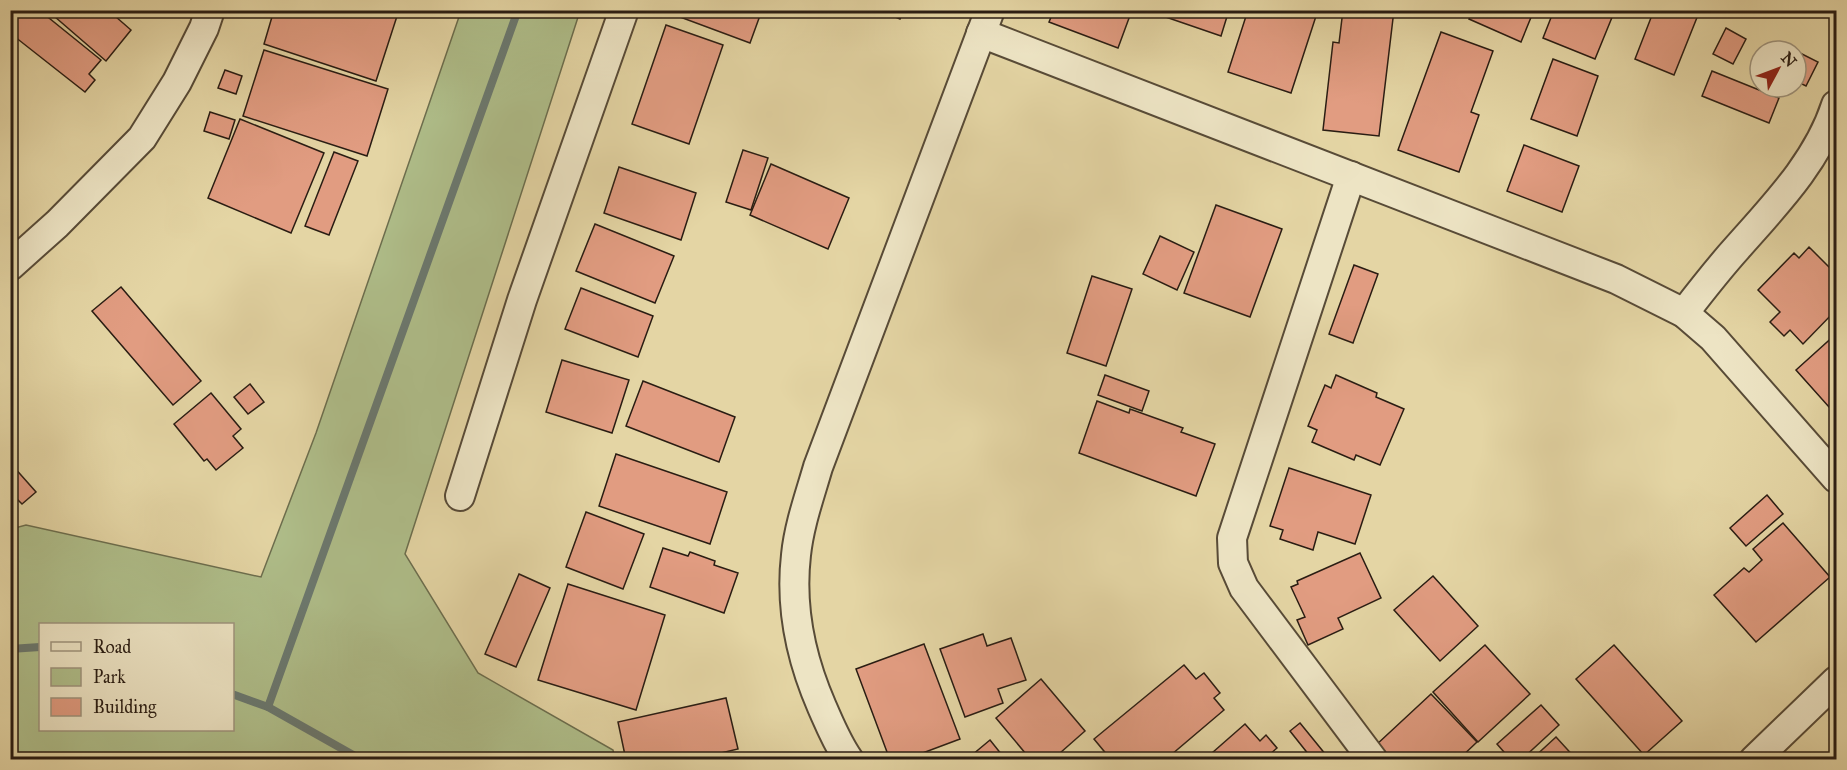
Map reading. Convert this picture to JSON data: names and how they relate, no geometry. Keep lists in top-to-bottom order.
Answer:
{
  "legend": ["Road", "Park", "Building"],
  "north": "top right"
}
